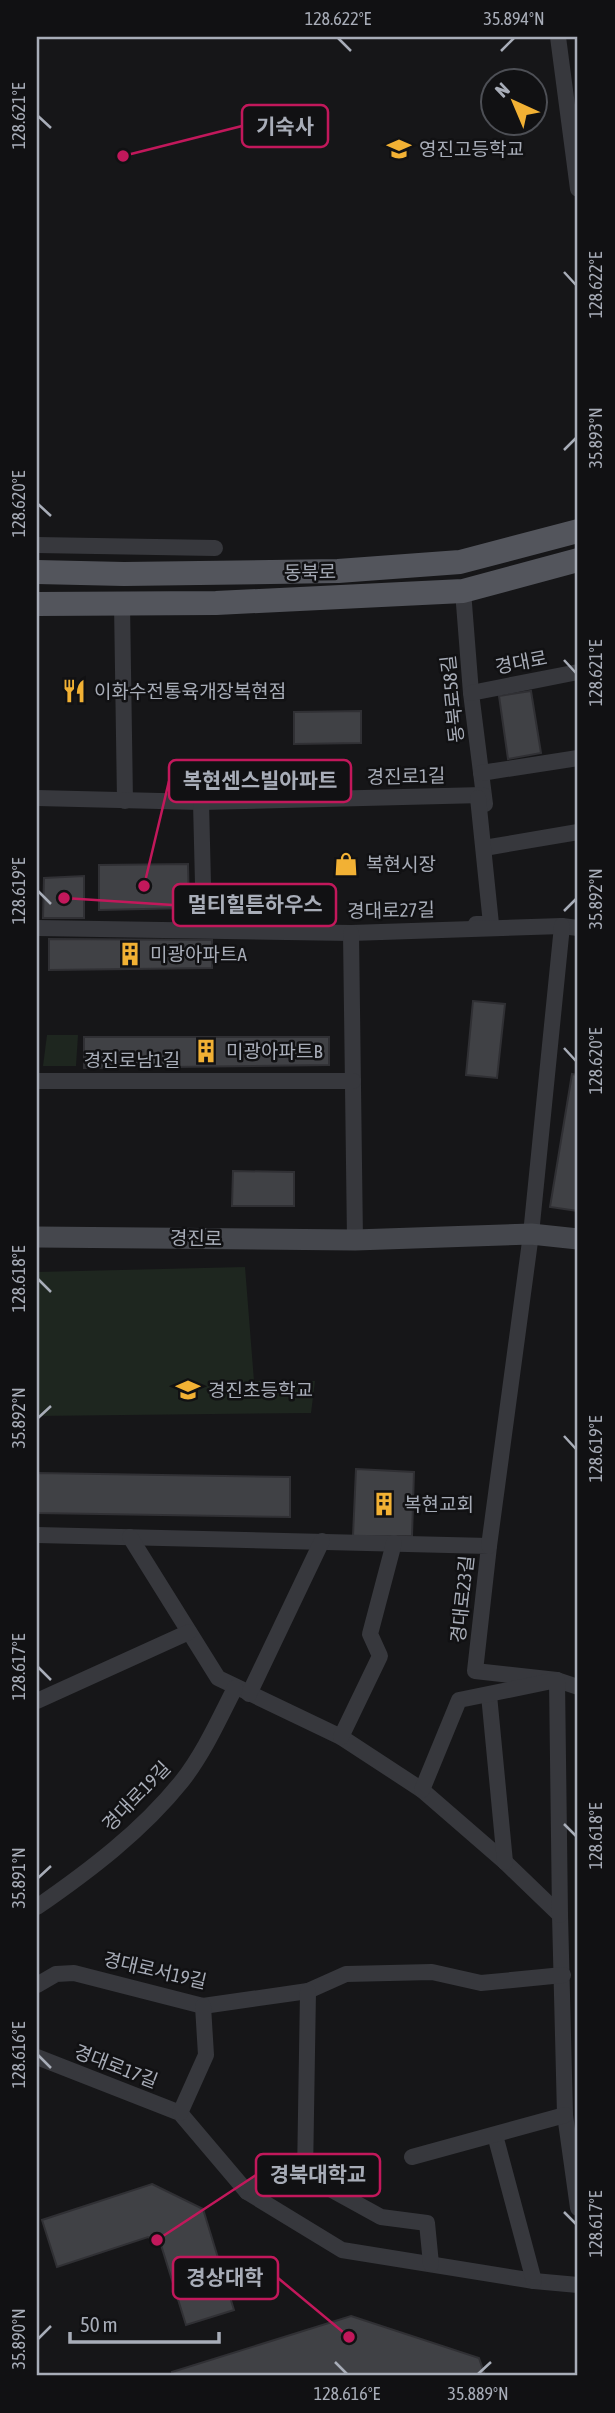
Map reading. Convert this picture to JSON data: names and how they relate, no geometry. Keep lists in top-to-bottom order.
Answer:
{
  "streets": {
    "main road": ["동북로"],
    "street": [
      "경대로",
      "동북로58길",
      "경진로1길",
      "경대로27길",
      "경진로남1길",
      "경진로",
      "경대로23길",
      "경대로19길",
      "경대로서19길",
      "경대로17길"
    ]
  },
  "crossings": [
    ["동북로", "동북로58길"],
    ["경대로", "동북로58길"],
    ["동북로58길", "경진로1길"],
    ["동북로58길", "경대로27길"],
    ["경대로23길", "경대로19길"]
  ],
  "places": {
    "school or university": ["영진고등학교", "경진초등학교"],
    "other": [
      "기숙사",
      "복현센스빌아파트",
      "멀티힐튼하우스",
      "경북대학교",
      "경상대학"
    ],
    "restaurant": ["이화수전통육개장복현점"],
    "shop": ["복현시장"],
    "building": ["미광아파트A", "미광아파트B", "복현교회"]
  },
  "scale_bar": "50 m",
  "north": "top left",
  "coordinates": [
    "128.622°E",
    "35.894°N",
    "128.621°E",
    "35.893°N",
    "128.620°E",
    "128.619°E",
    "35.892°N",
    "128.618°E",
    "128.617°E",
    "35.891°N",
    "128.616°E",
    "35.890°N",
    "35.889°N"
  ]
}
